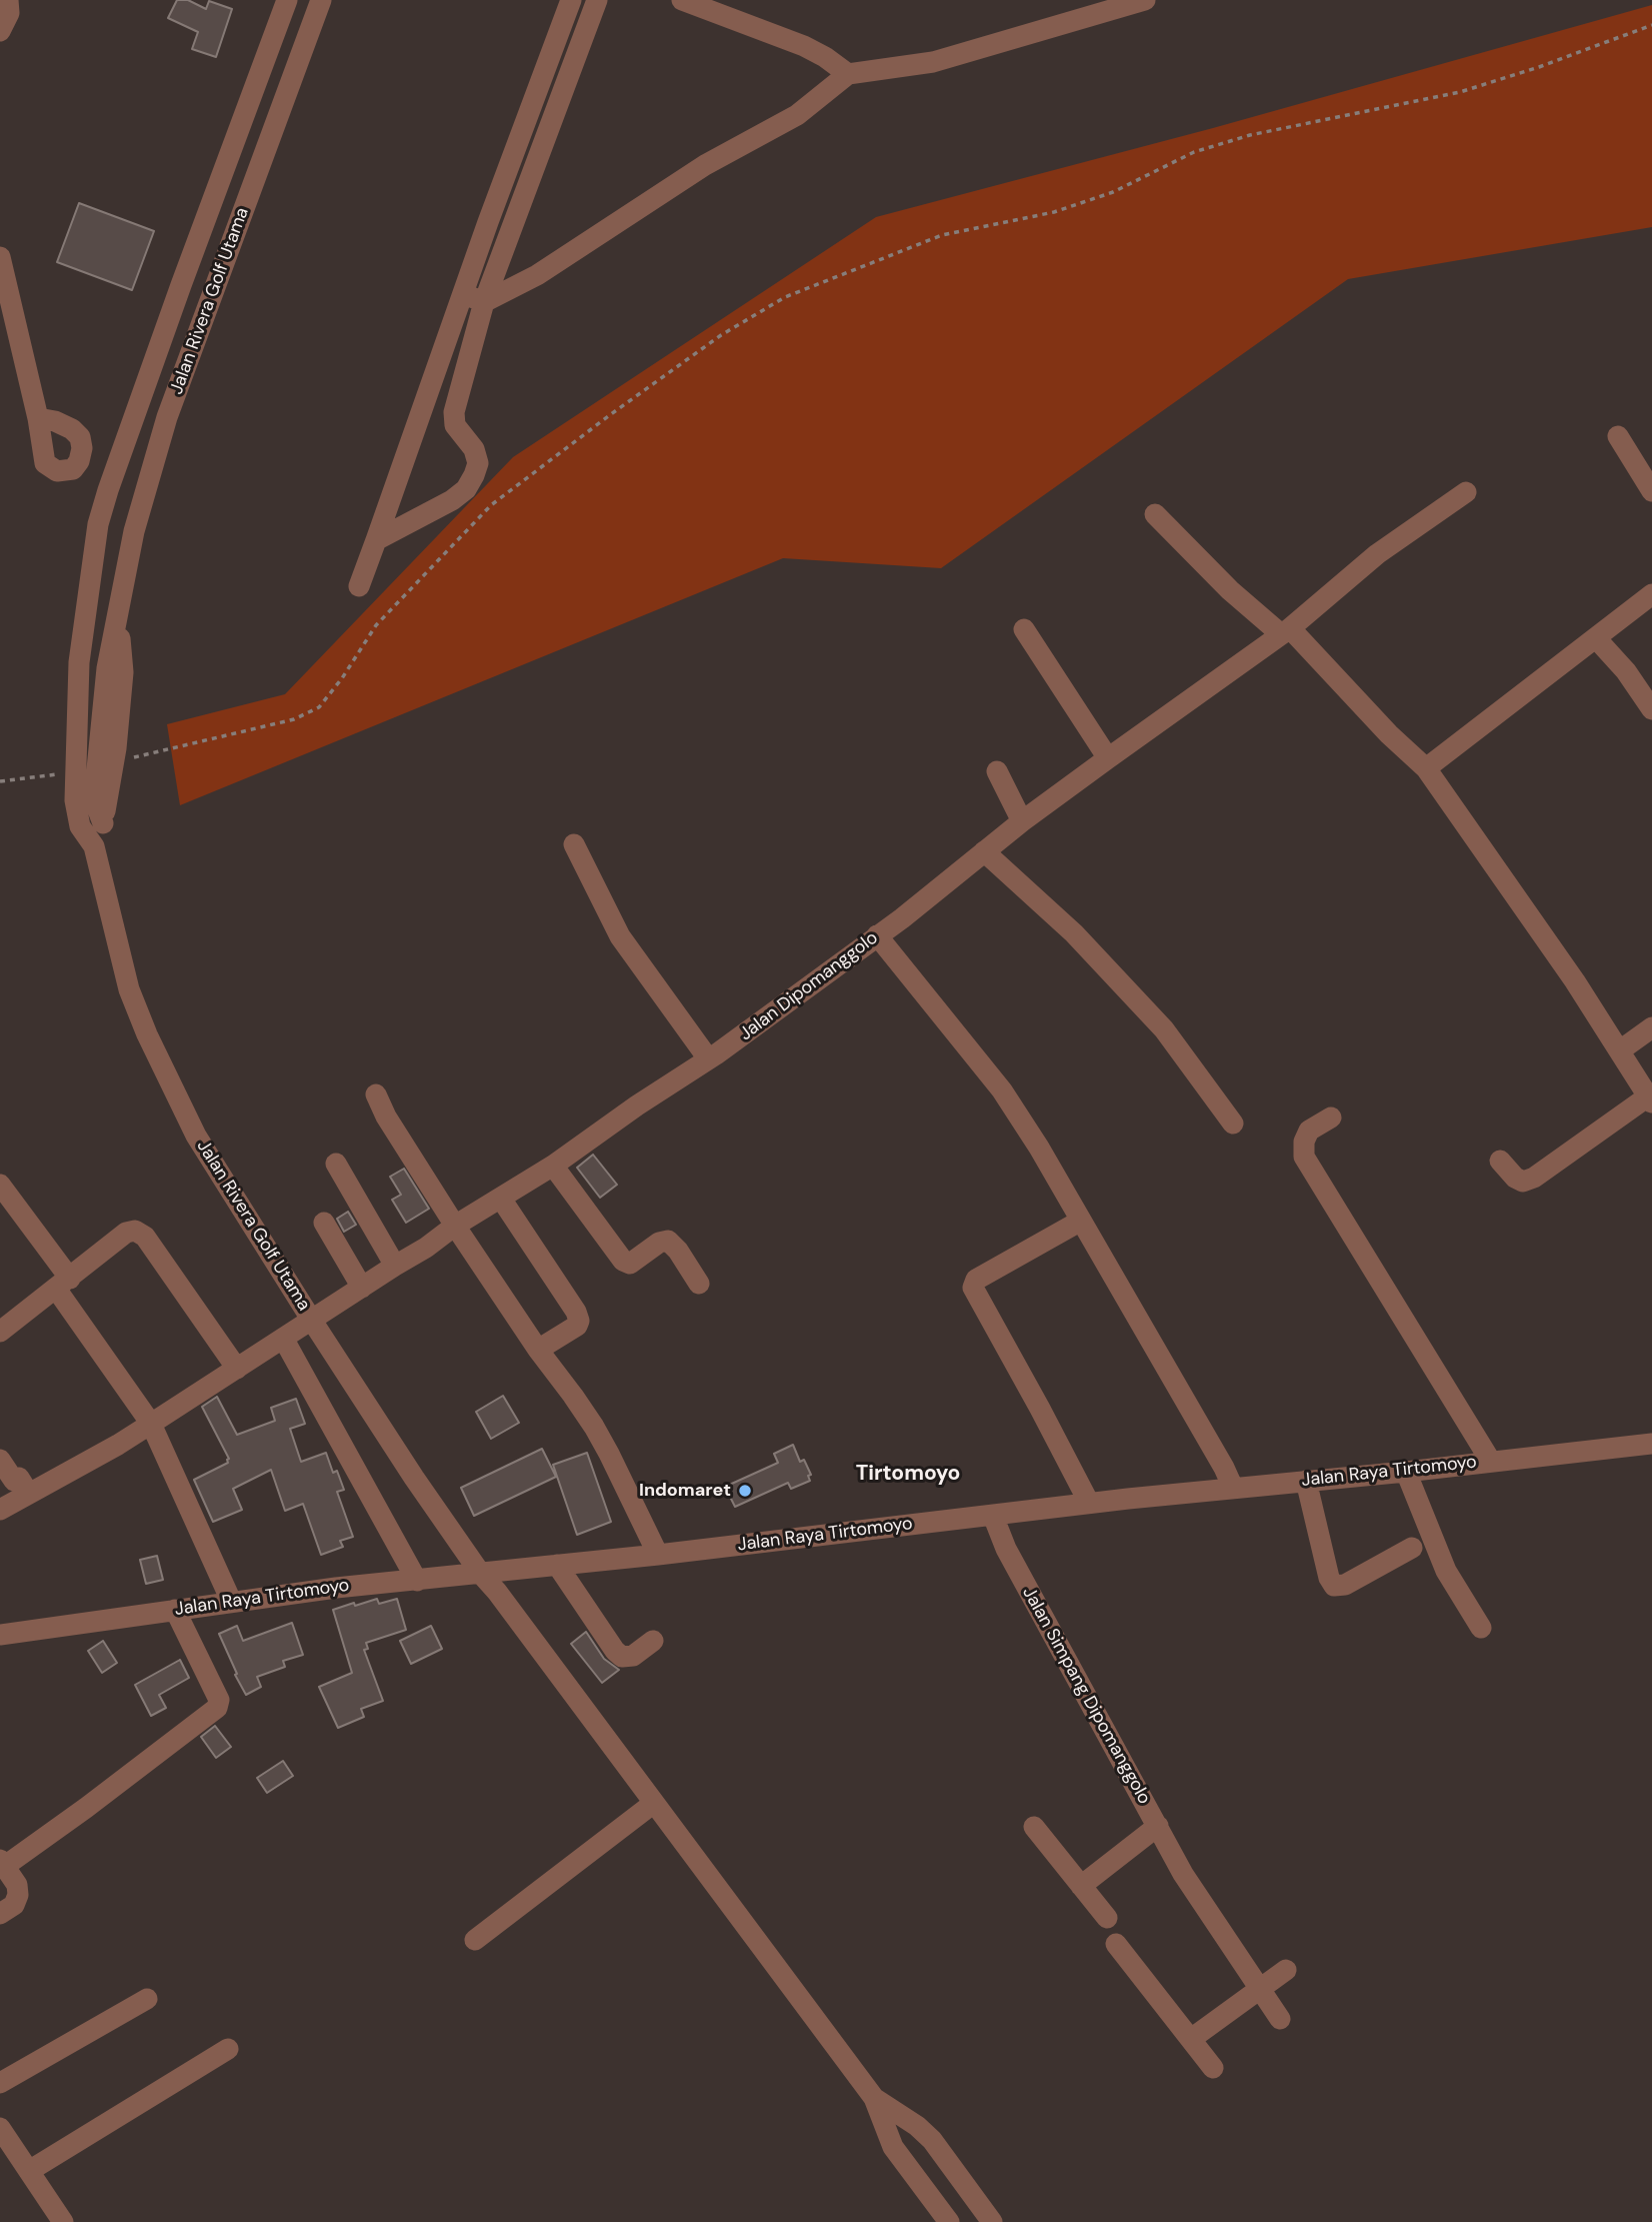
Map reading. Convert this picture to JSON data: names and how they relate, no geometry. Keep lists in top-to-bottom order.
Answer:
{
  "streets": {
    "street": [
      "Jalan Rivera Golf Utama",
      "Jalan Dipomanggolo",
      "Jalan Raya Tirtomoyo",
      "Jalan Simpang Dipomanggolo"
    ]
  },
  "crossings": [
    ["Jalan Rivera Golf Utama", "Jalan Dipomanggolo"],
    ["Jalan Rivera Golf Utama", "Jalan Raya Tirtomoyo"],
    ["Jalan Raya Tirtomoyo", "Jalan Simpang Dipomanggolo"]
  ],
  "districts": ["Tirtomoyo"],
  "places": ["Indomaret"]
}
